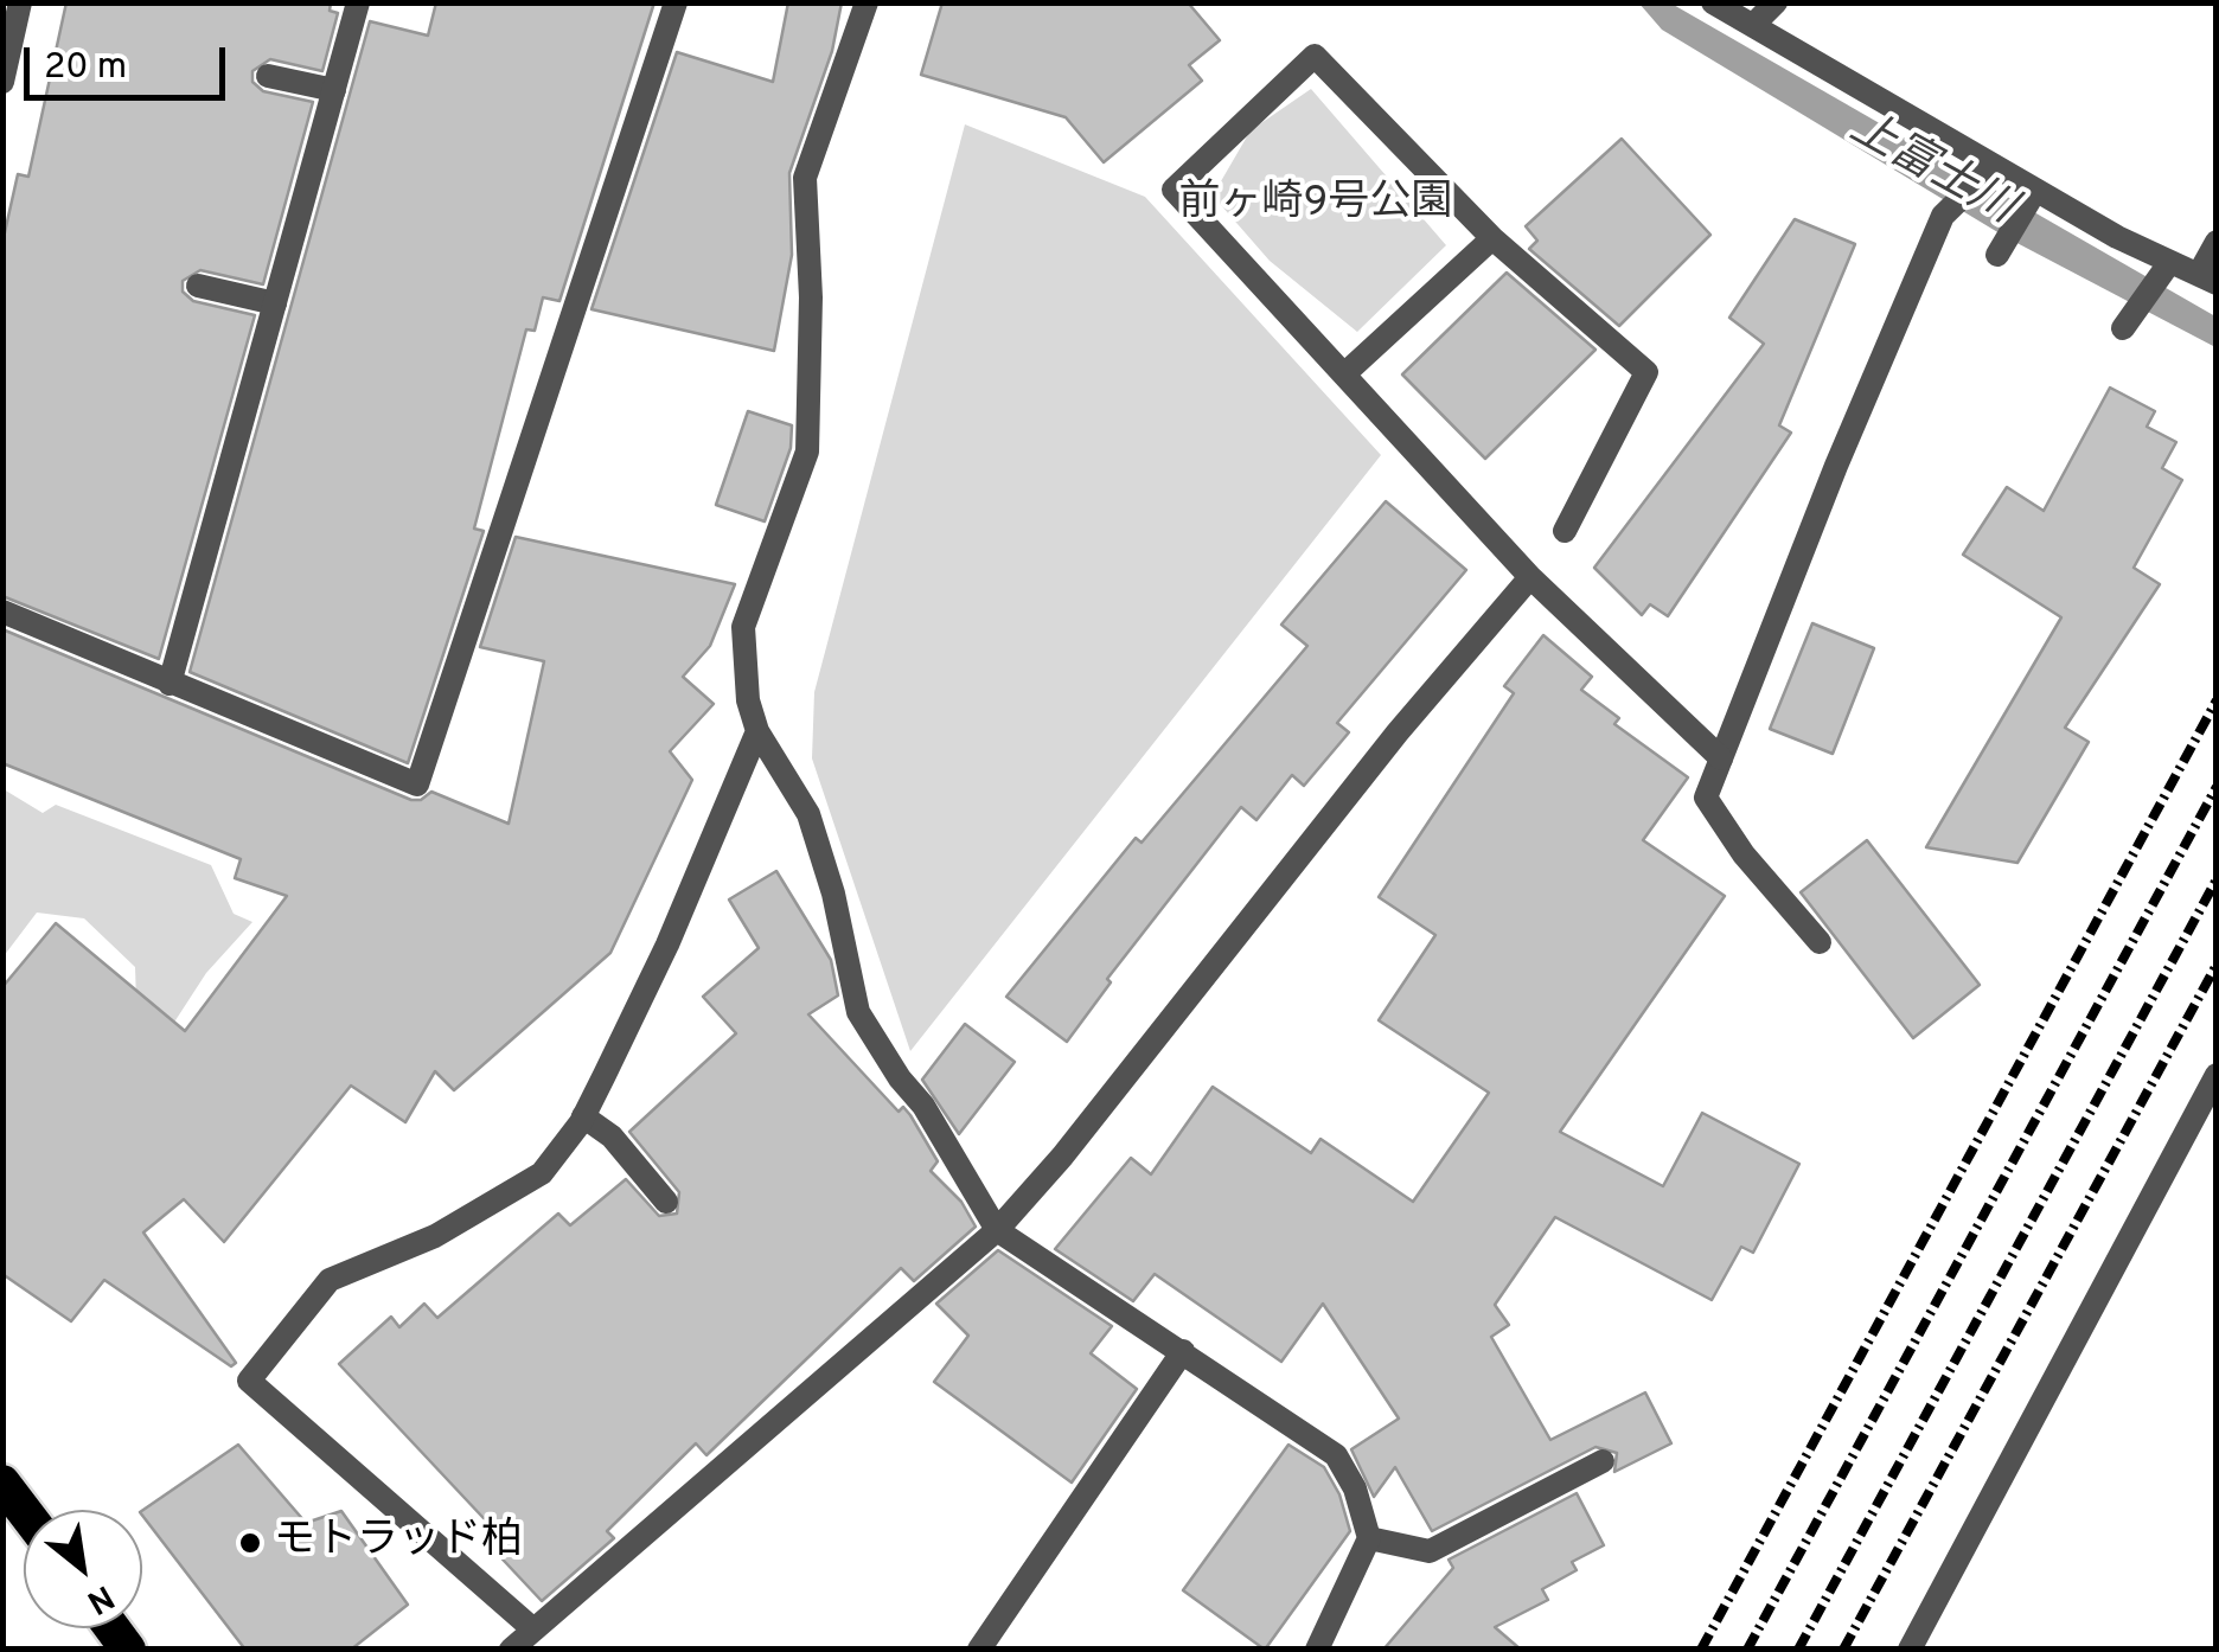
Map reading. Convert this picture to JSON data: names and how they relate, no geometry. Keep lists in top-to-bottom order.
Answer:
{
  "water": ["上富士川"],
  "parks": ["前ヶ崎9号公園"],
  "places": ["モトラッド柏"],
  "scale_bar": "20 m",
  "north": "bottom right"
}
